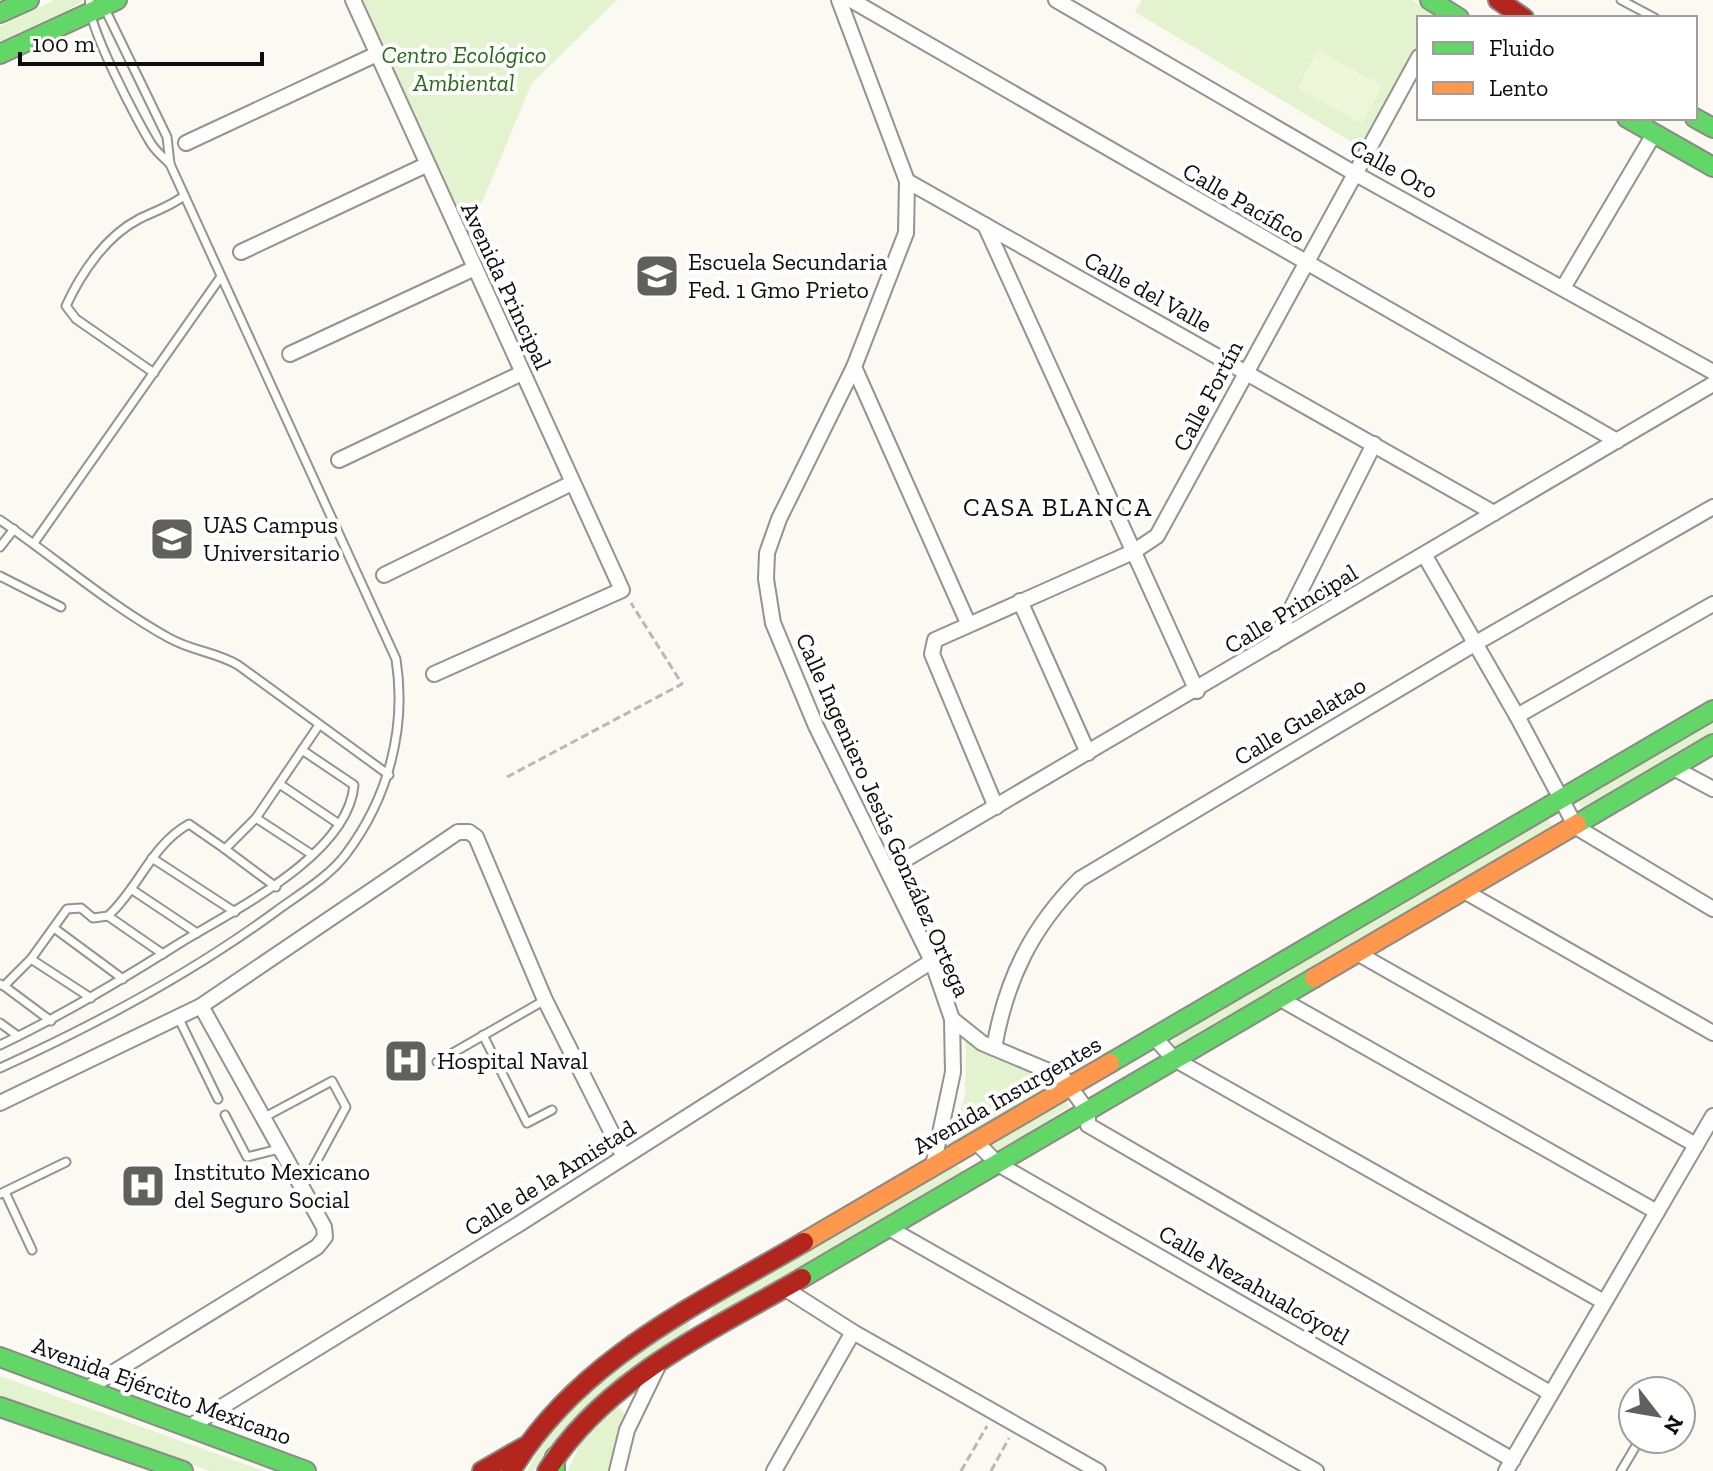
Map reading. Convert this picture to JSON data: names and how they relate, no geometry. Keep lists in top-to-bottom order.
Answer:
{
  "streets": {
    "main road": ["Avenida Insurgentes", "Avenida Ejército Mexicano"],
    "street": [
      "Calle Oro",
      "Calle Pacífico",
      "Avenida Principal",
      "Calle del Valle",
      "Calle Fortín",
      "Calle Principal",
      "Calle Guelatao",
      "Calle Ingeniero Jesús González Ortega",
      "Calle de la Amistad",
      "Calle Nezahualcóyotl"
    ]
  },
  "crossings": [
    ["Calle Oro", "Calle Fortín"],
    ["Calle Pacífico", "Calle Fortín"],
    ["Calle Pacífico", "Calle Principal"],
    ["Calle del Valle", "Calle Fortín"],
    ["Calle del Valle", "Calle Principal"],
    ["Calle del Valle", "Calle Ingeniero Jesús González Ortega"],
    ["Calle Fortín", "Calle Principal"],
    ["Calle Principal", "Calle Ingeniero Jesús González Ortega"],
    ["Calle Ingeniero Jesús González Ortega", "Avenida Insurgentes"],
    ["Calle Ingeniero Jesús González Ortega", "Calle de la Amistad"],
    ["Avenida Insurgentes", "Calle Nezahualcóyotl"],
    ["Calle de la Amistad", "Avenida Ejército Mexicano"]
  ],
  "districts": ["CASA BLANCA"],
  "parks": ["Centro Ecológico Ambiental"],
  "places": {
    "school or university": ["Escuela Secundaria Fed. 1 Gmo Prieto", "UAS Campus Universitario"],
    "hospital": ["Hospital Naval", "Instituto Mexicano del Seguro Social"]
  },
  "legend": ["Fluido", "Lento"],
  "scale_bar": "100 m",
  "north": "bottom right"
}
